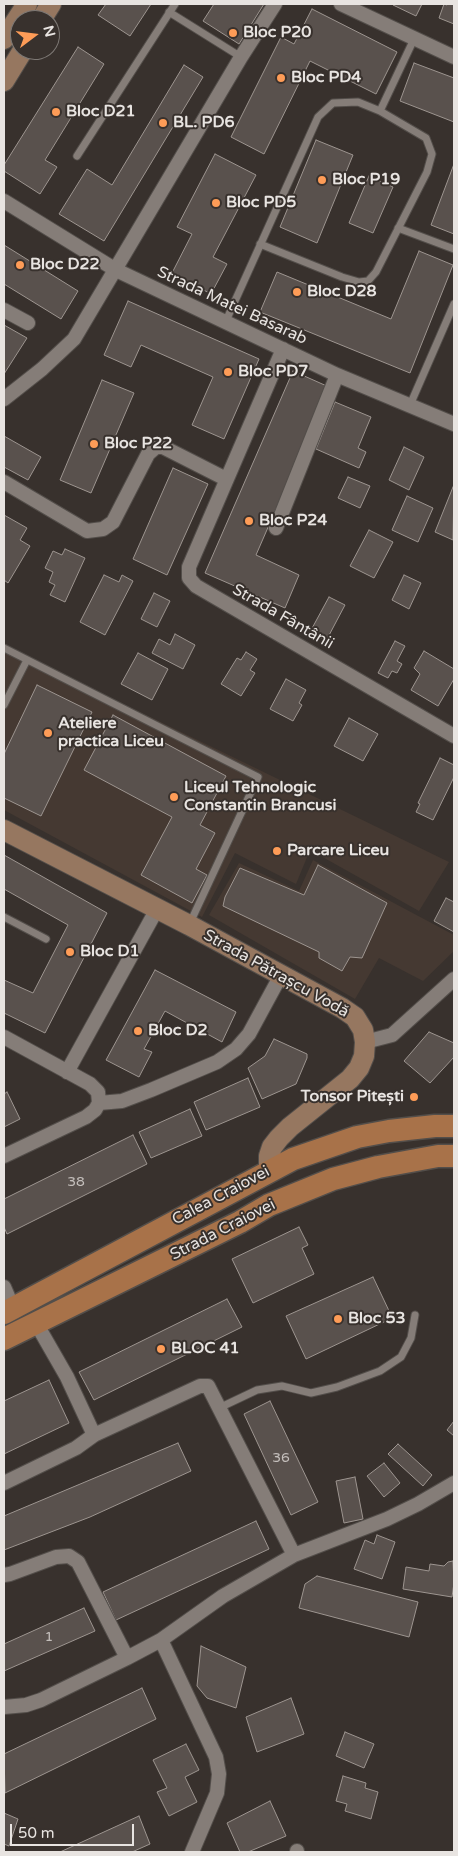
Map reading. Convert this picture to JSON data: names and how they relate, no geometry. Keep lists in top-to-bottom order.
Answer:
{
  "streets": {
    "main road": ["Calea Craiovei", "Strada Craiovei"],
    "street": ["Strada Matei Basarab", "Strada Fântânii", "Strada Pătrașcu Vodă"]
  },
  "crossings": [
    ["Strada Matei Basarab", "Strada Fântânii"]
  ],
  "places": [
    "Bloc P20",
    "Bloc PD4",
    "Bloc D21",
    "BL. PD6",
    "Bloc P19",
    "Bloc PD5",
    "Bloc D22",
    "Bloc D28",
    "Bloc PD7",
    "Bloc P22",
    "Bloc P24",
    "Ateliere practica Liceu",
    "Liceul Tehnologic Constantin Brancusi",
    "Parcare Liceu",
    "Bloc D1",
    "Bloc D2",
    "Tonsor Pitești",
    "Bloc 53",
    "BLOC 41"
  ],
  "house_numbers": ["38", "36", "1"],
  "scale_bar": "50 m",
  "north": "right"
}
